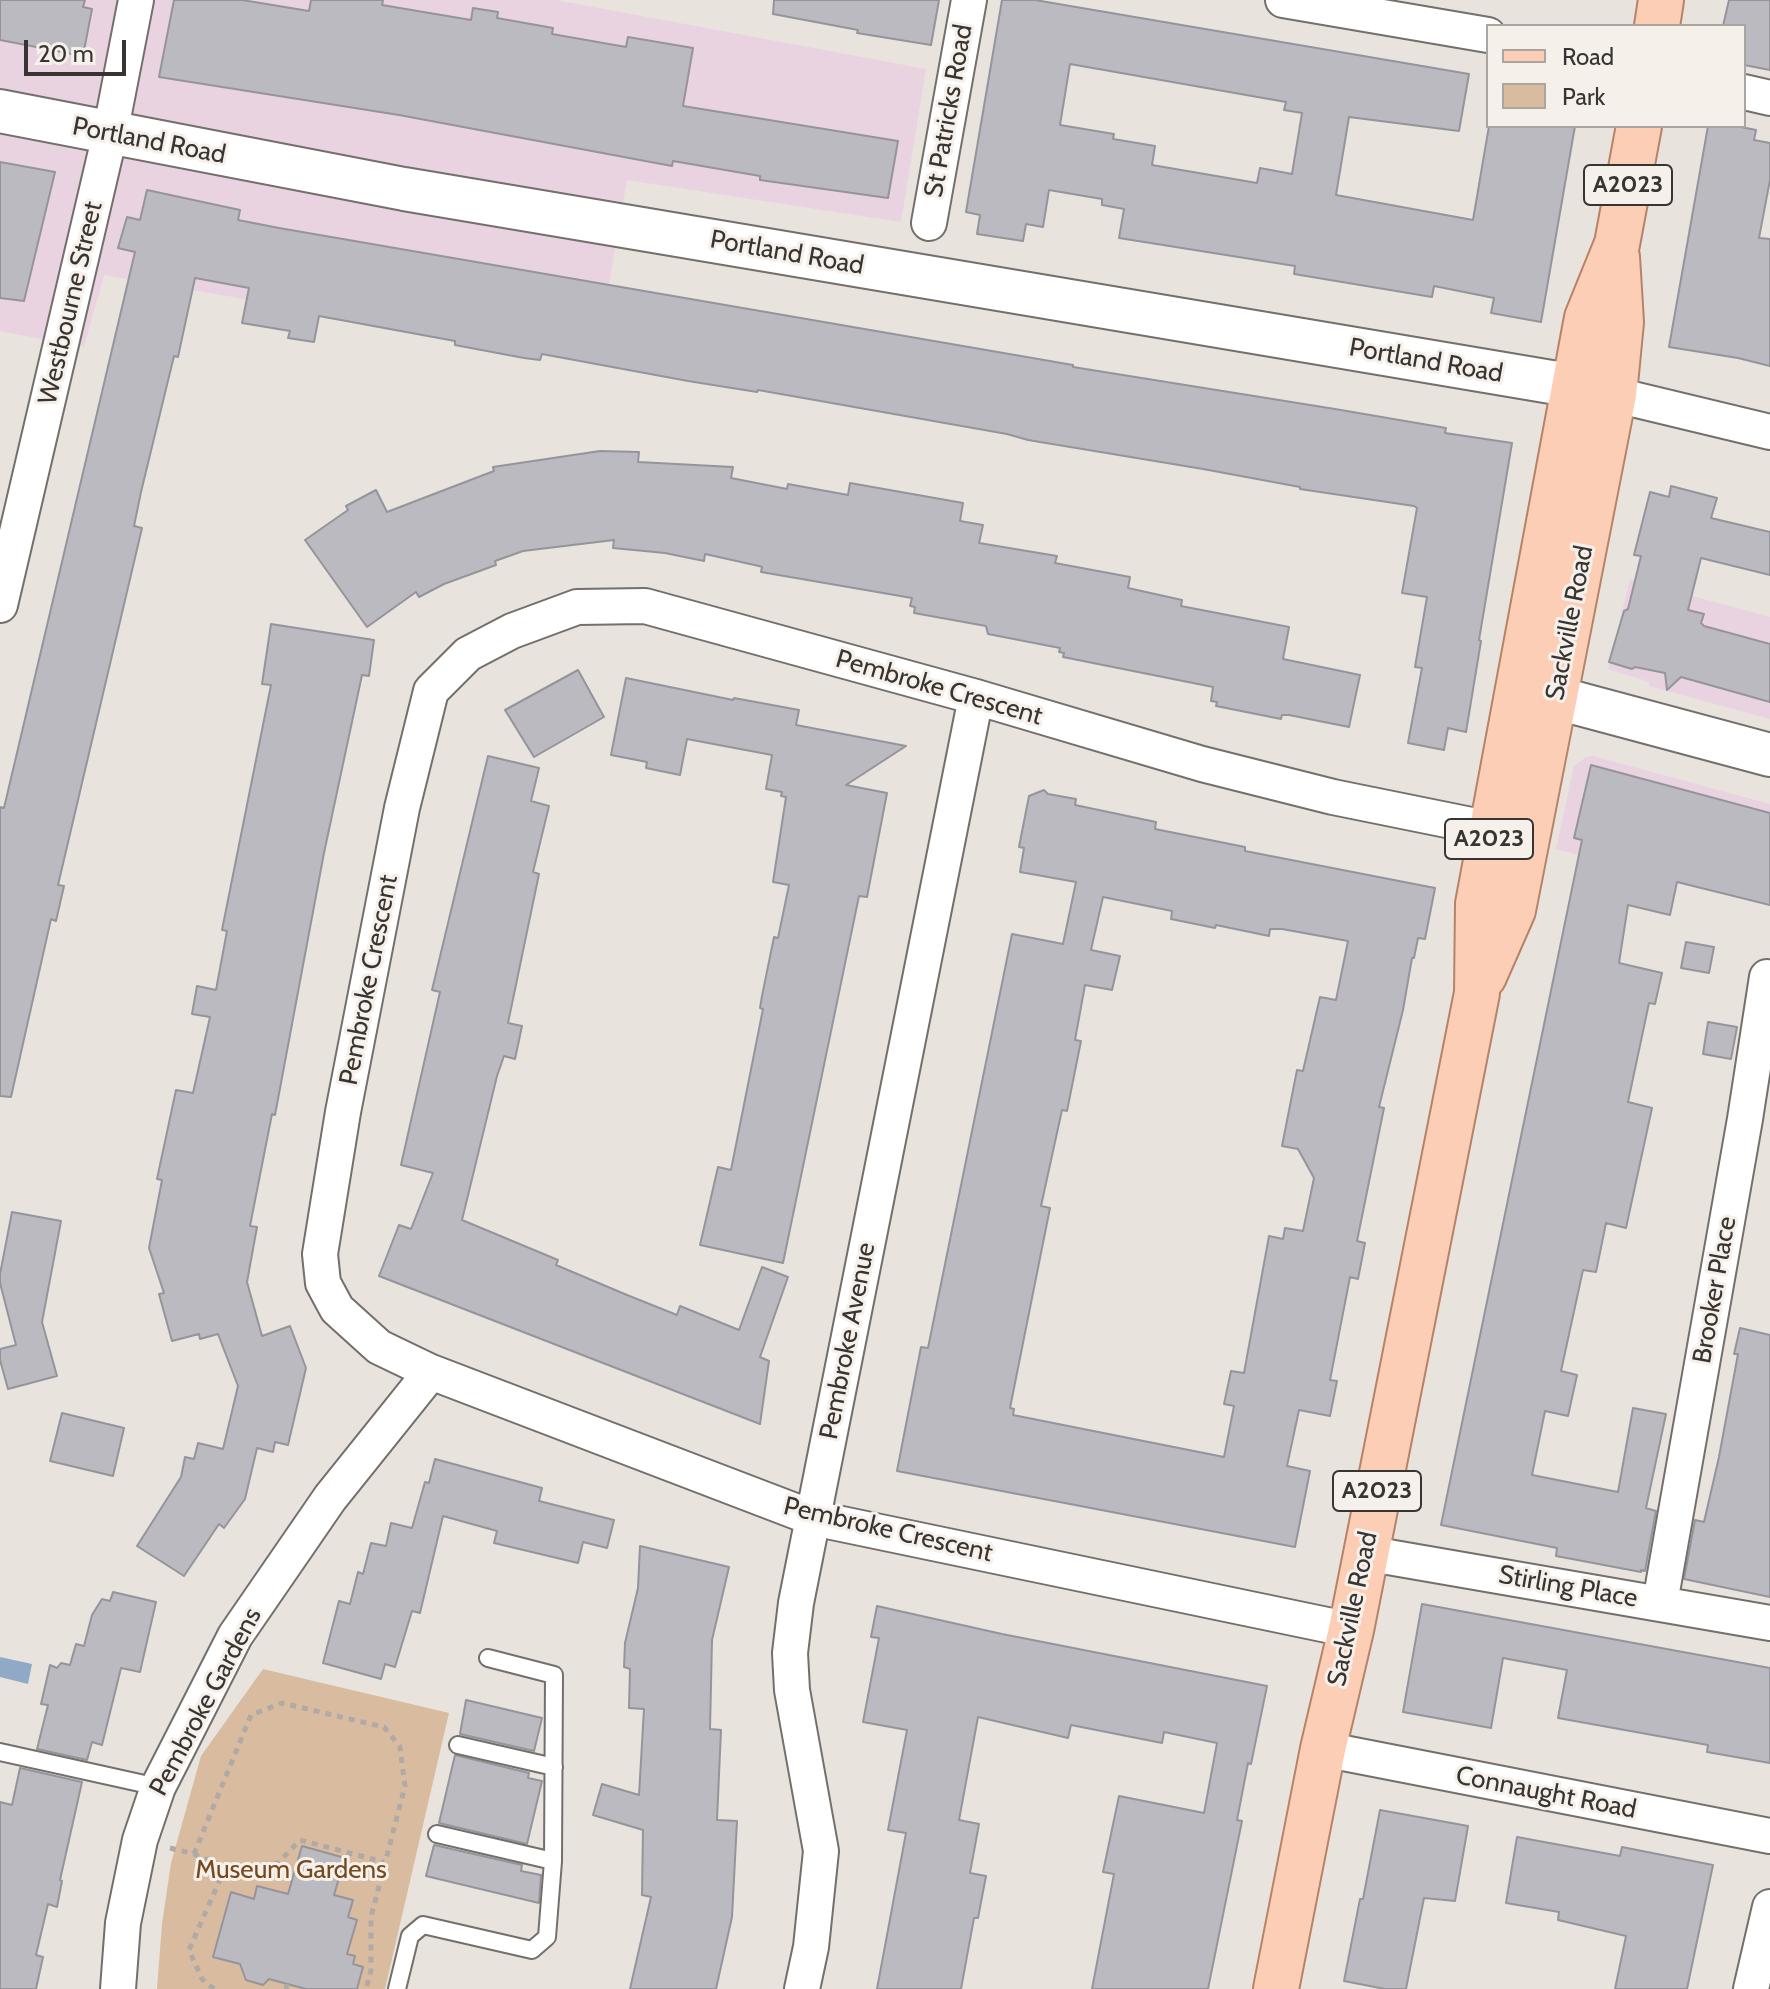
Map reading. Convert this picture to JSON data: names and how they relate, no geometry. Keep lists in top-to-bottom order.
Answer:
{
  "streets": {
    "main road": ["A2023", "Sackville Road"],
    "street": [
      "St Patricks Road",
      "Portland Road",
      "Westbourne Street",
      "Pembroke Crescent",
      "Brooker Place",
      "Pembroke Avenue",
      "Stirling Place",
      "Pembroke Gardens",
      "Connaught Road"
    ]
  },
  "crossings": [
    ["Portland Road", "Westbourne Street"],
    ["Portland Road", "Sackville Road"],
    ["Sackville Road", "Pembroke Crescent"],
    ["Sackville Road", "Stirling Place"],
    ["Sackville Road", "Connaught Road"],
    ["Pembroke Crescent", "Pembroke Avenue"],
    ["Pembroke Crescent", "Pembroke Gardens"],
    ["Brooker Place", "Stirling Place"]
  ],
  "parks": ["Museum Gardens"],
  "legend": ["Road", "Park"],
  "scale_bar": "20 m"
}
